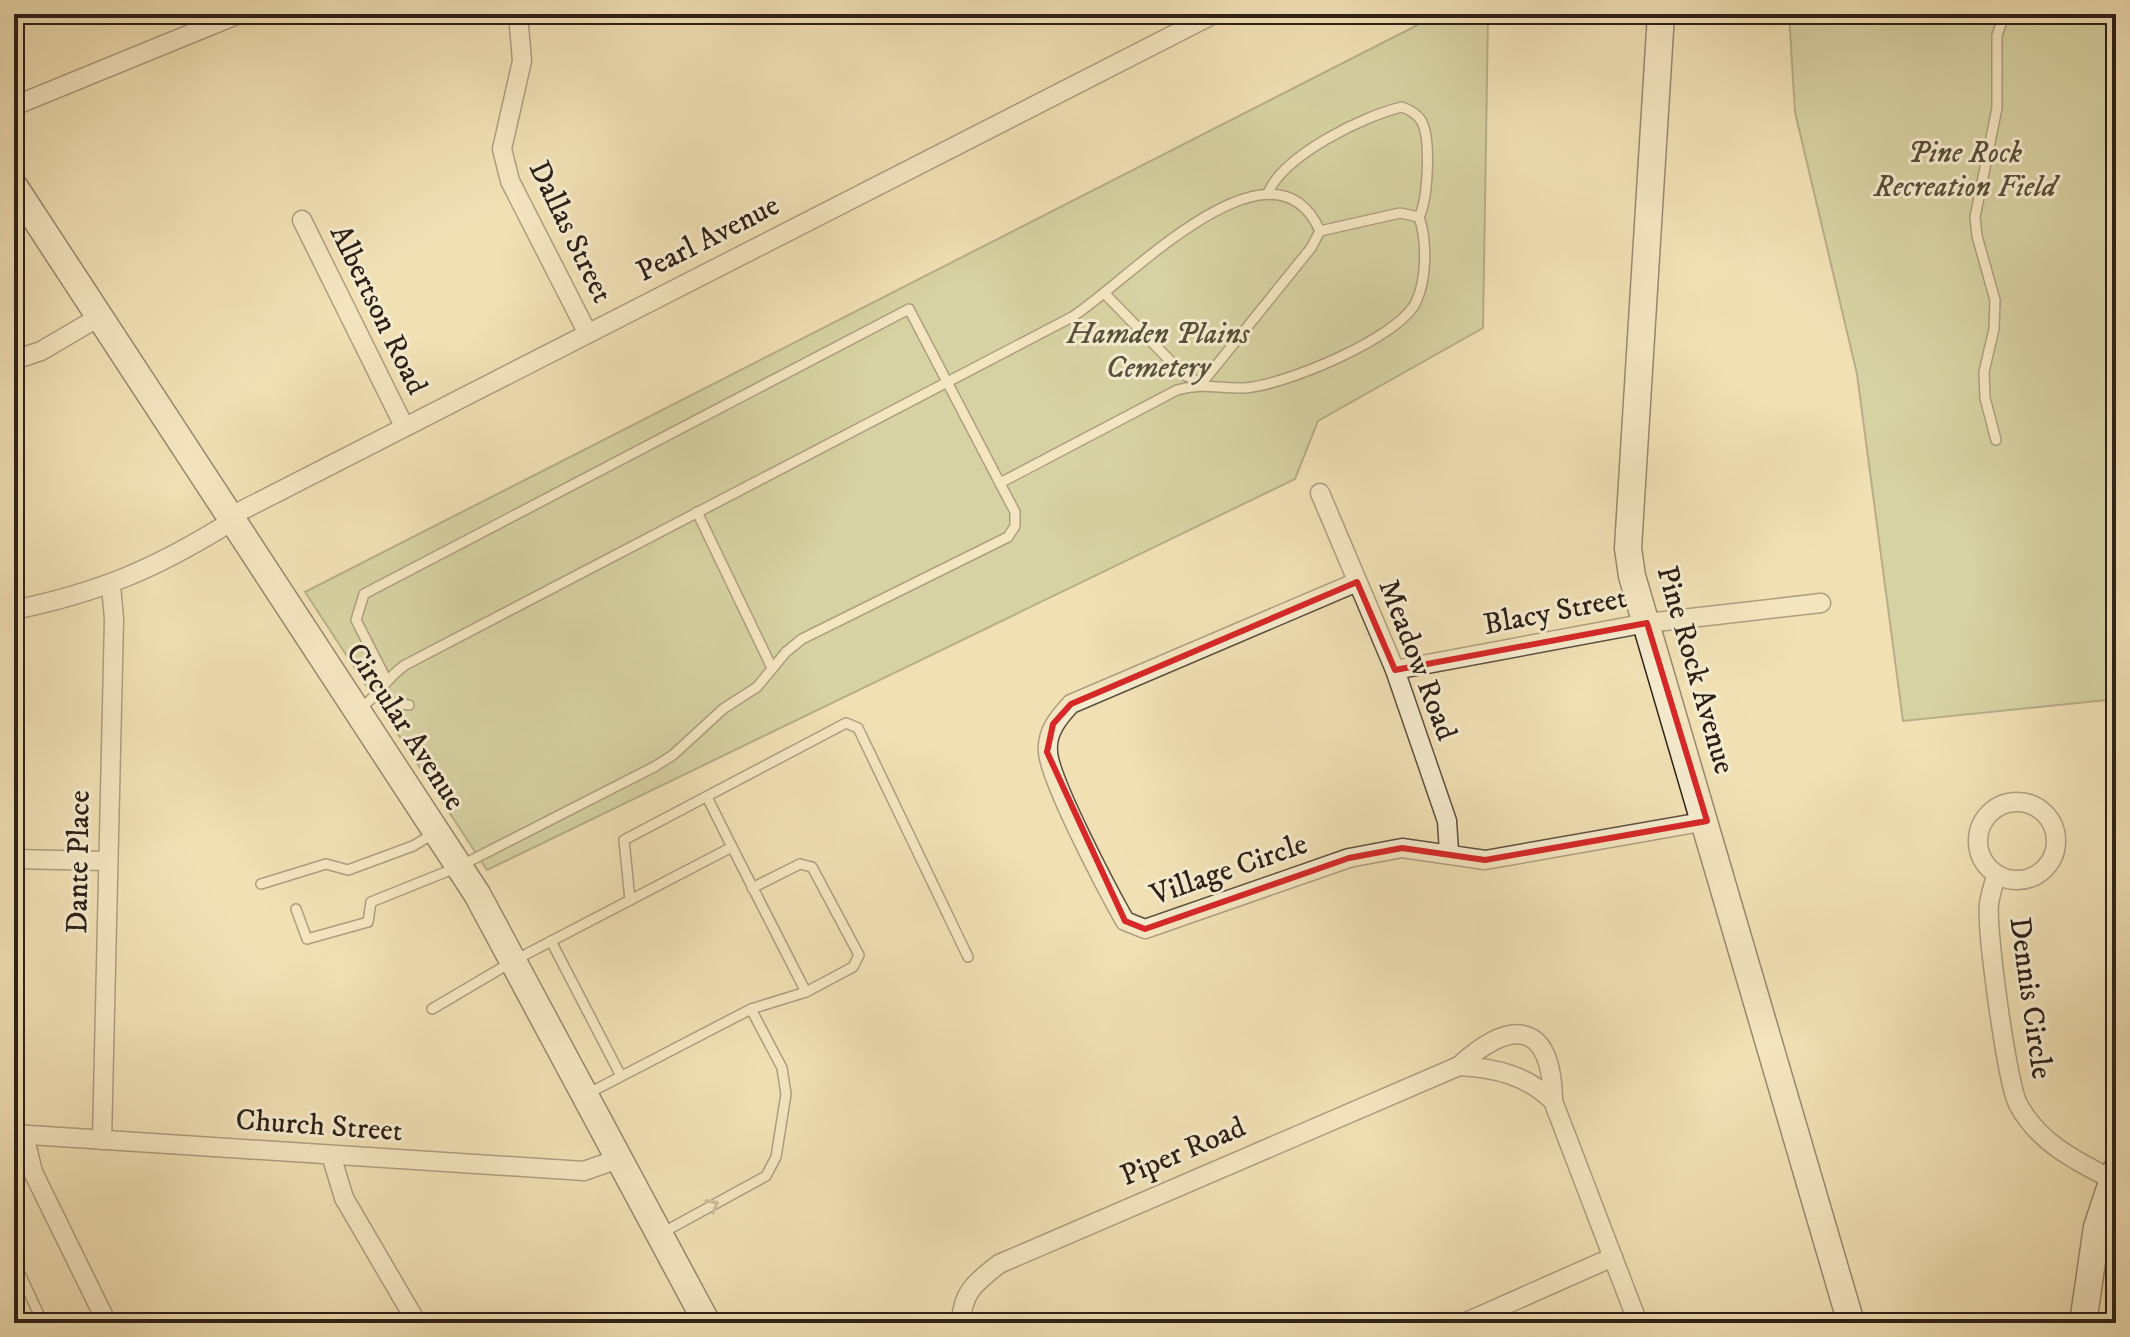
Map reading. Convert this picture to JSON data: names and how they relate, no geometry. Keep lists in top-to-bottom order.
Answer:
{
  "streets": {
    "street": [
      "Dallas Street",
      "Pearl Avenue",
      "Albertson Road",
      "Blacy Street",
      "Meadow Road",
      "Pine Rock Avenue",
      "Circular Avenue",
      "Dante Place",
      "Village Circle",
      "Dennis Circle",
      "Church Street",
      "Piper Road"
    ]
  },
  "crossings": [
    ["Dallas Street", "Pearl Avenue"],
    ["Pearl Avenue", "Albertson Road"],
    ["Pearl Avenue", "Circular Avenue"],
    ["Pearl Avenue", "Dante Place"],
    ["Blacy Street", "Meadow Road"],
    ["Blacy Street", "Pine Rock Avenue"],
    ["Meadow Road", "Village Circle"],
    ["Pine Rock Avenue", "Village Circle"],
    ["Circular Avenue", "Church Street"],
    ["Dante Place", "Church Street"]
  ],
  "parks": ["Pine Rock Recreation Field", "Hamden Plains Cemetery"]
}
